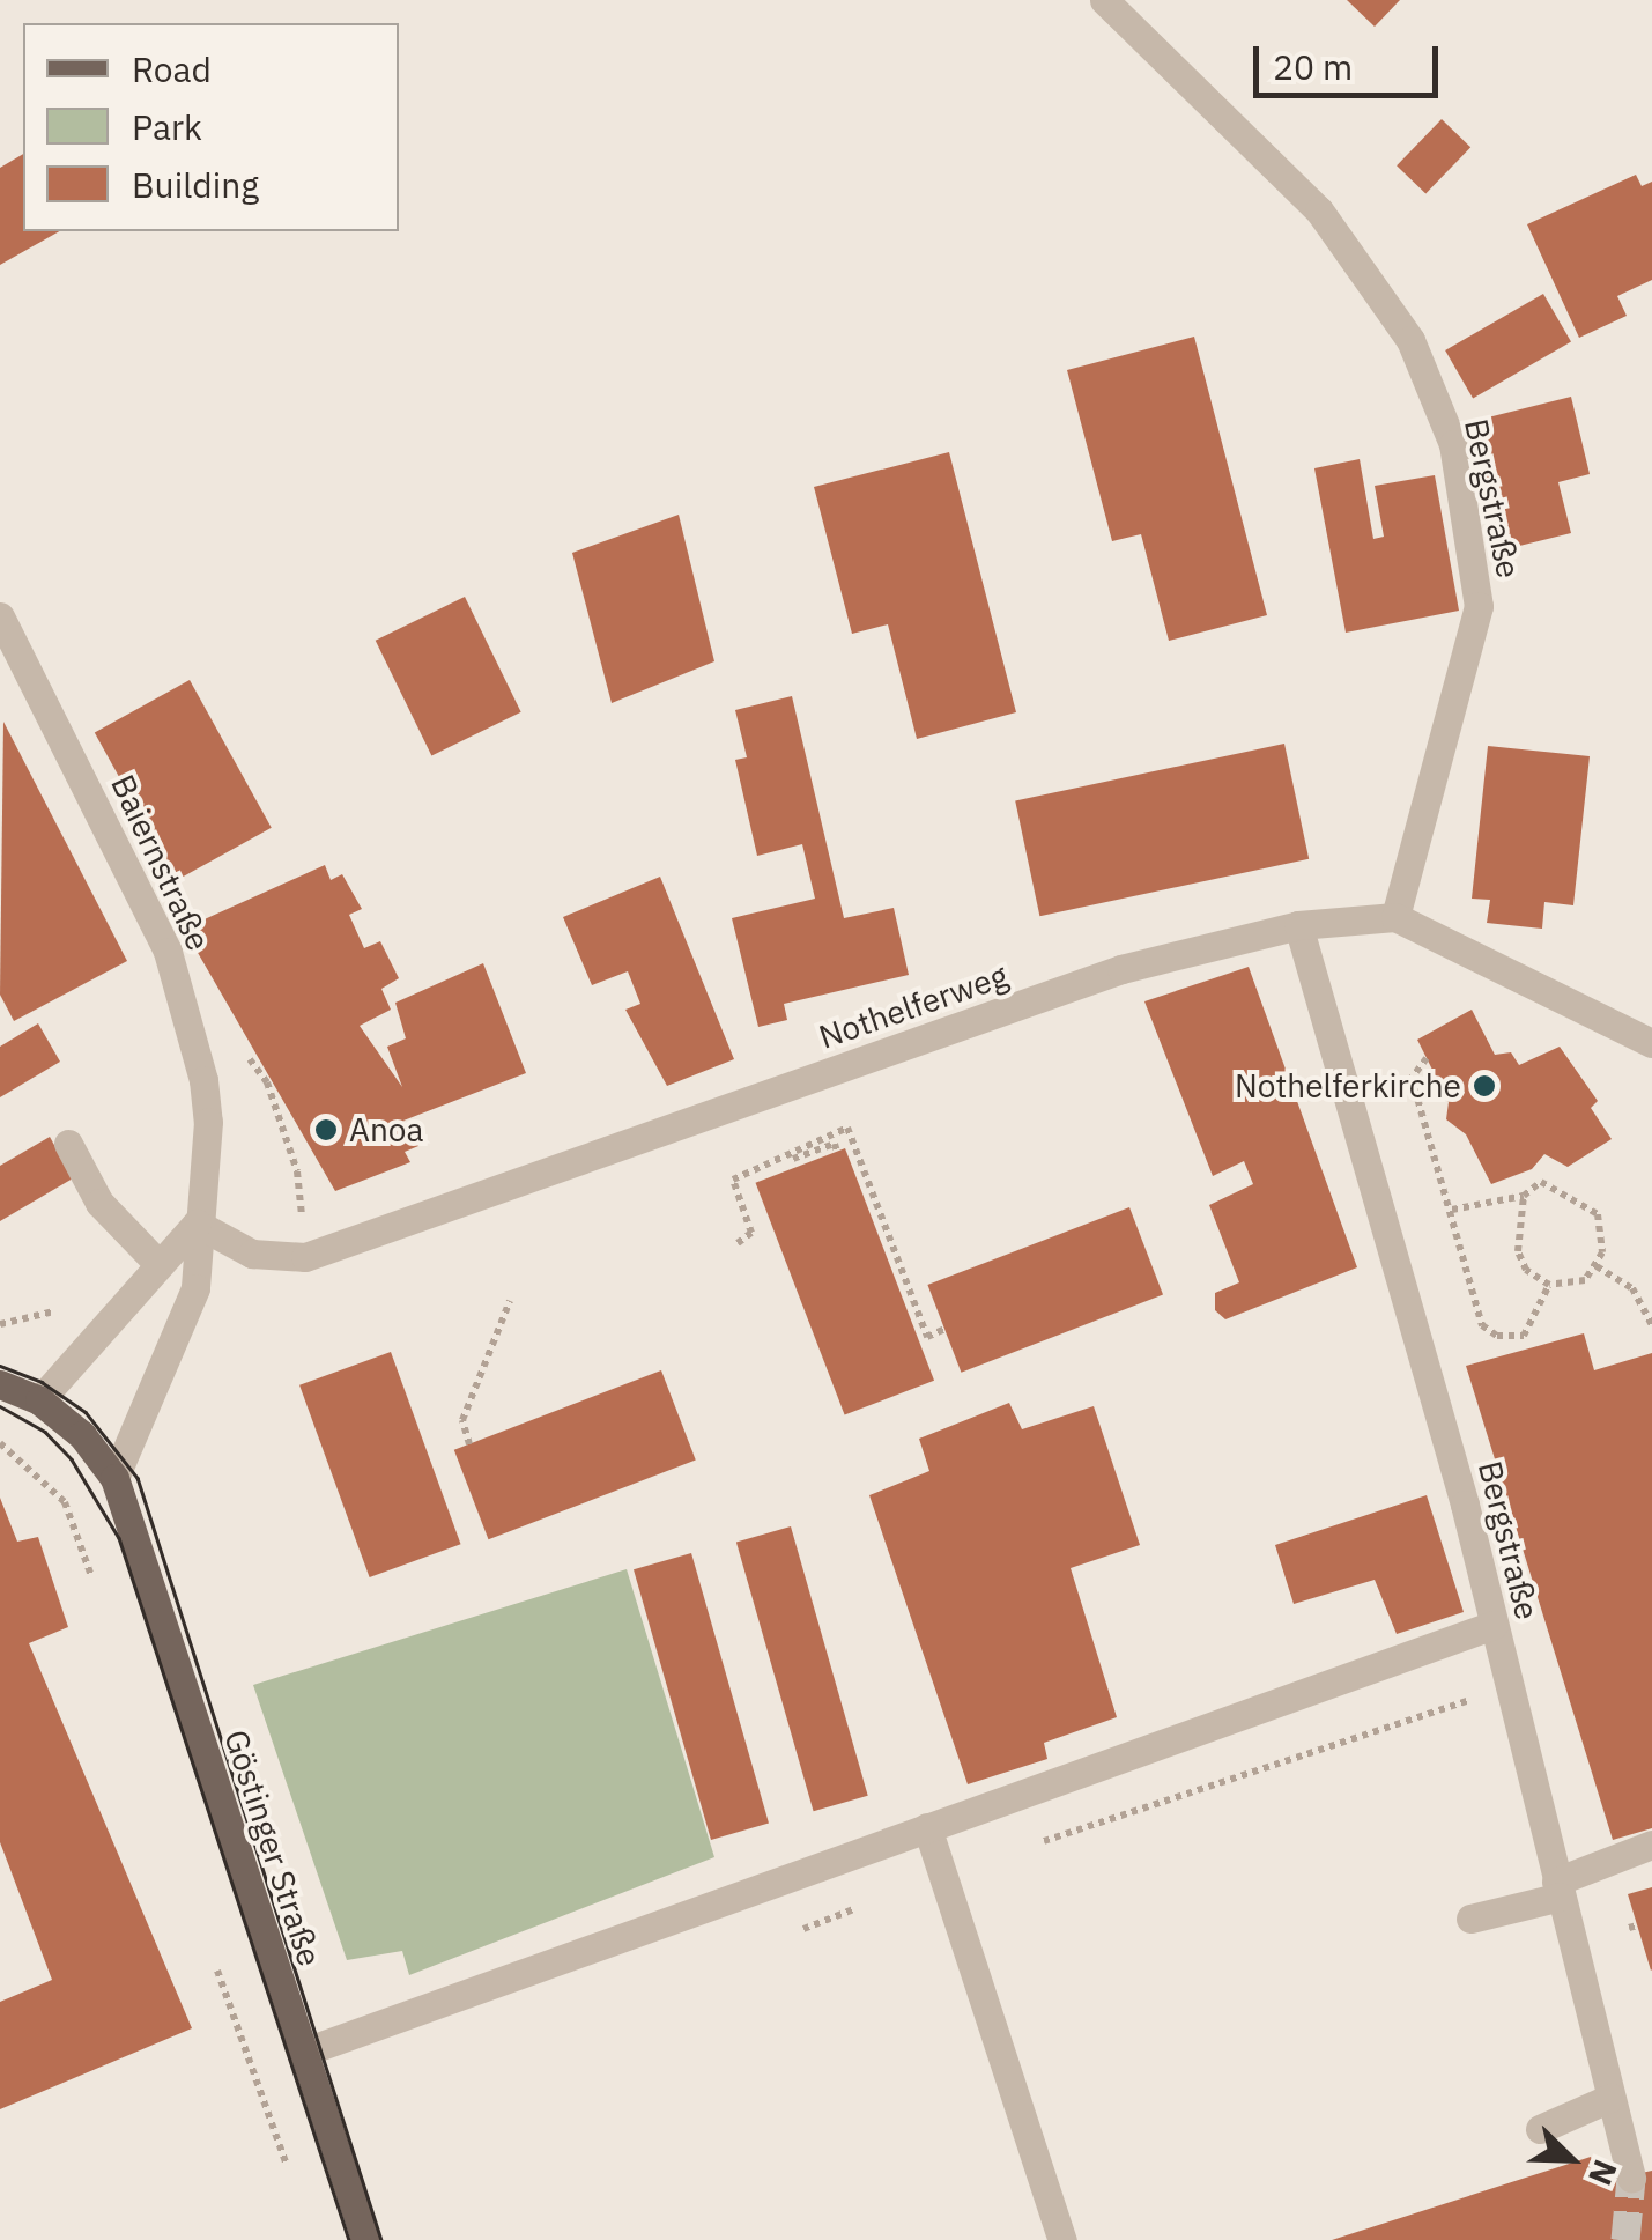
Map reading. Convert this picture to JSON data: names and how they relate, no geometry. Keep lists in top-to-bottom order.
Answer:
{
  "streets": {
    "main road": ["Göstinger Straße"],
    "street": ["Bergstraße", "Baiernstraße", "Nothelferweg"]
  },
  "crossings": [
    ["Bergstraße", "Nothelferweg"],
    ["Baiernstraße", "Nothelferweg"],
    ["Baiernstraße", "Göstinger Straße"]
  ],
  "places": ["Nothelferkirche", "Anoa"],
  "legend": ["Road", "Park", "Building"],
  "scale_bar": "20 m",
  "north": "bottom right"
}
